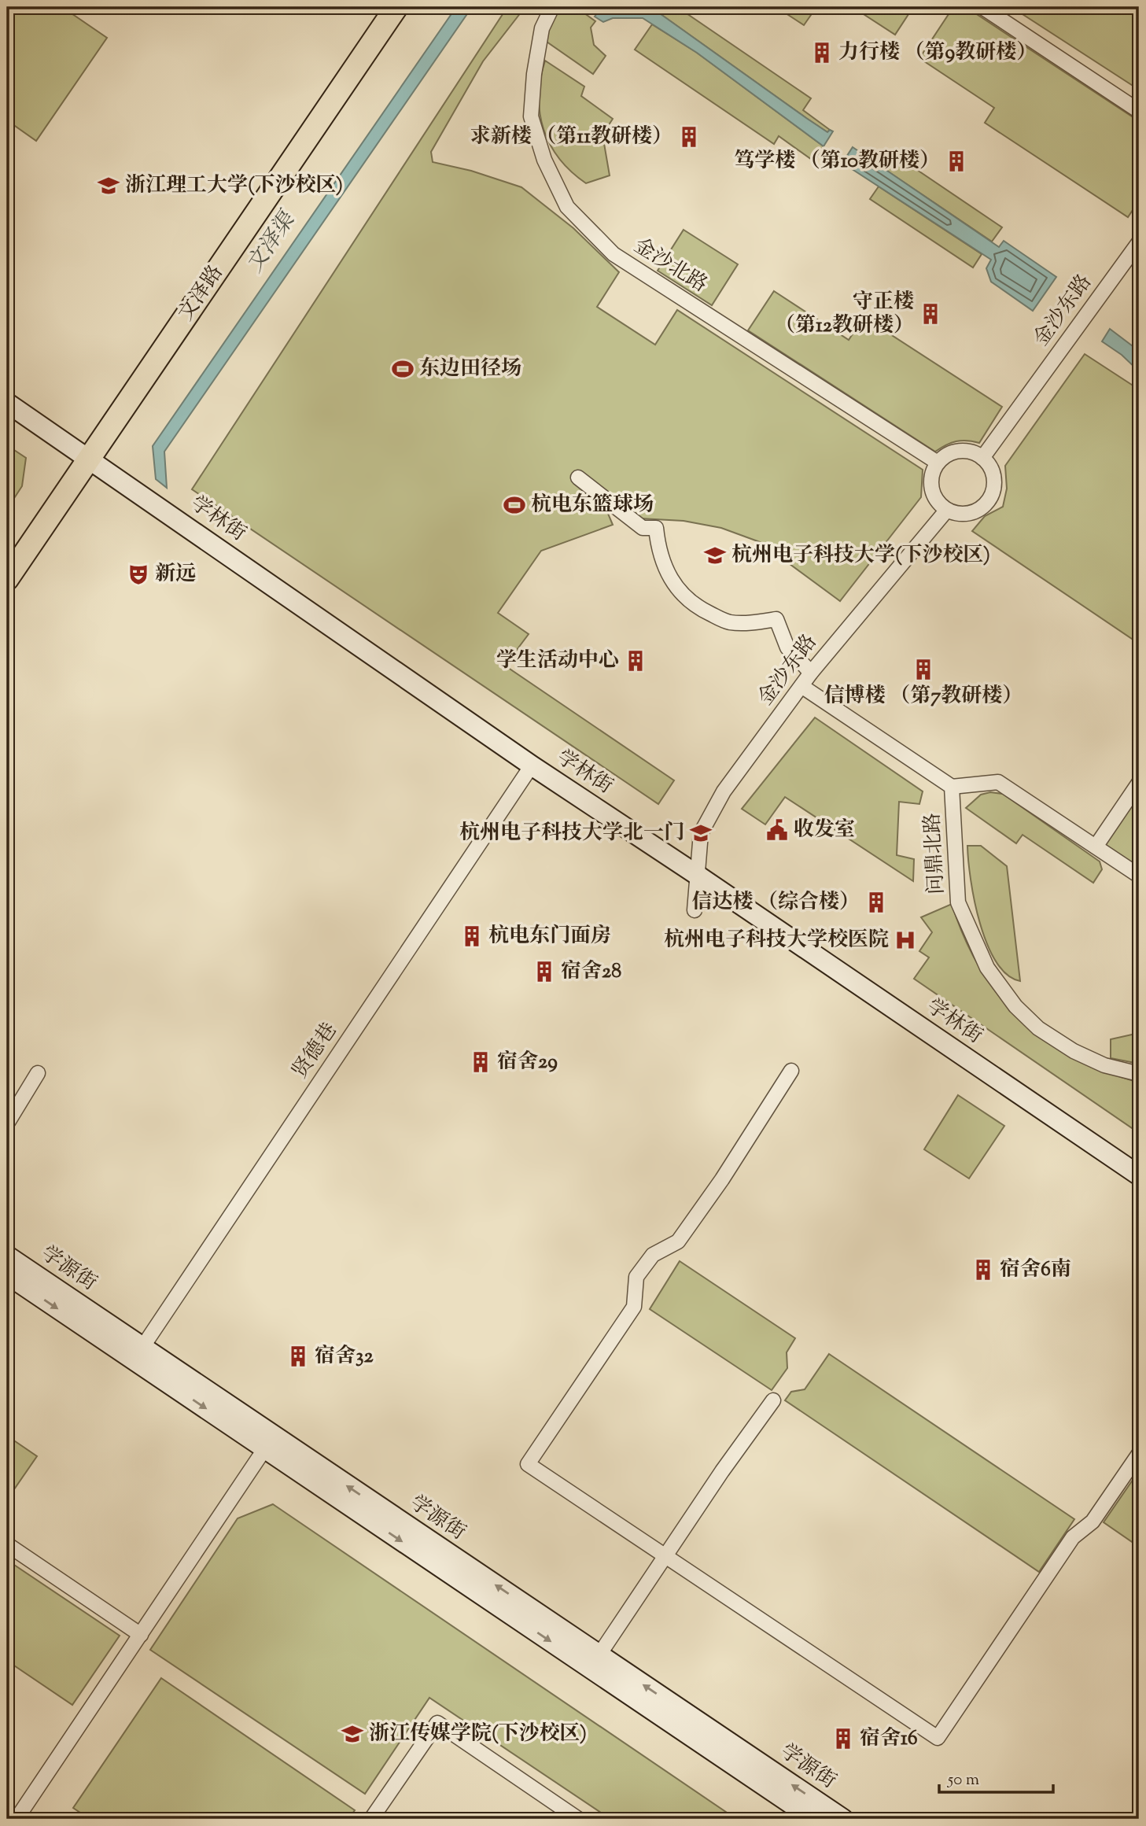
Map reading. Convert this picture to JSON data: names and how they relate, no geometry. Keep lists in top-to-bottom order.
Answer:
{
  "streets": {
    "main road": ["文泽路", "学林街", "学源街"],
    "street": [
      "金沙北路",
      "金沙东路",
      "问鼎北路",
      "贤德巷"
    ]
  },
  "crossings": [
    ["金沙北路", "金沙东路"],
    ["文泽路", "学林街"],
    ["金沙东路", "学林街"],
    ["金沙东路", "问鼎北路"],
    ["学林街", "贤德巷"],
    ["贤德巷", "学源街"]
  ],
  "water": ["文泽渠"],
  "places": {
    "building": [
      "力行楼 （第9教研楼）",
      "求新楼 （第11教研楼）",
      "笃学楼 （第10教研楼）",
      "守正楼 （第12教研楼）",
      "学生活动中心",
      "信博楼 （第7教研楼）",
      "信达楼 （综合楼）",
      "杭电东门面房",
      "宿舍28",
      "宿舍29",
      "宿舍6南",
      "宿舍32",
      "宿舍16"
    ],
    "school or university": [
      "浙江理工大学(下沙校区)",
      "杭州电子科技大学(下沙校区)",
      "杭州电子科技大学北一门",
      "浙江传媒学院(下沙校区)"
    ],
    "sports": ["东边田径场", "杭电东篮球场"],
    "theatre": ["新远"],
    "public building": ["收发室"],
    "hospital": ["杭州电子科技大学校医院"]
  },
  "scale_bar": "50 m"
}
